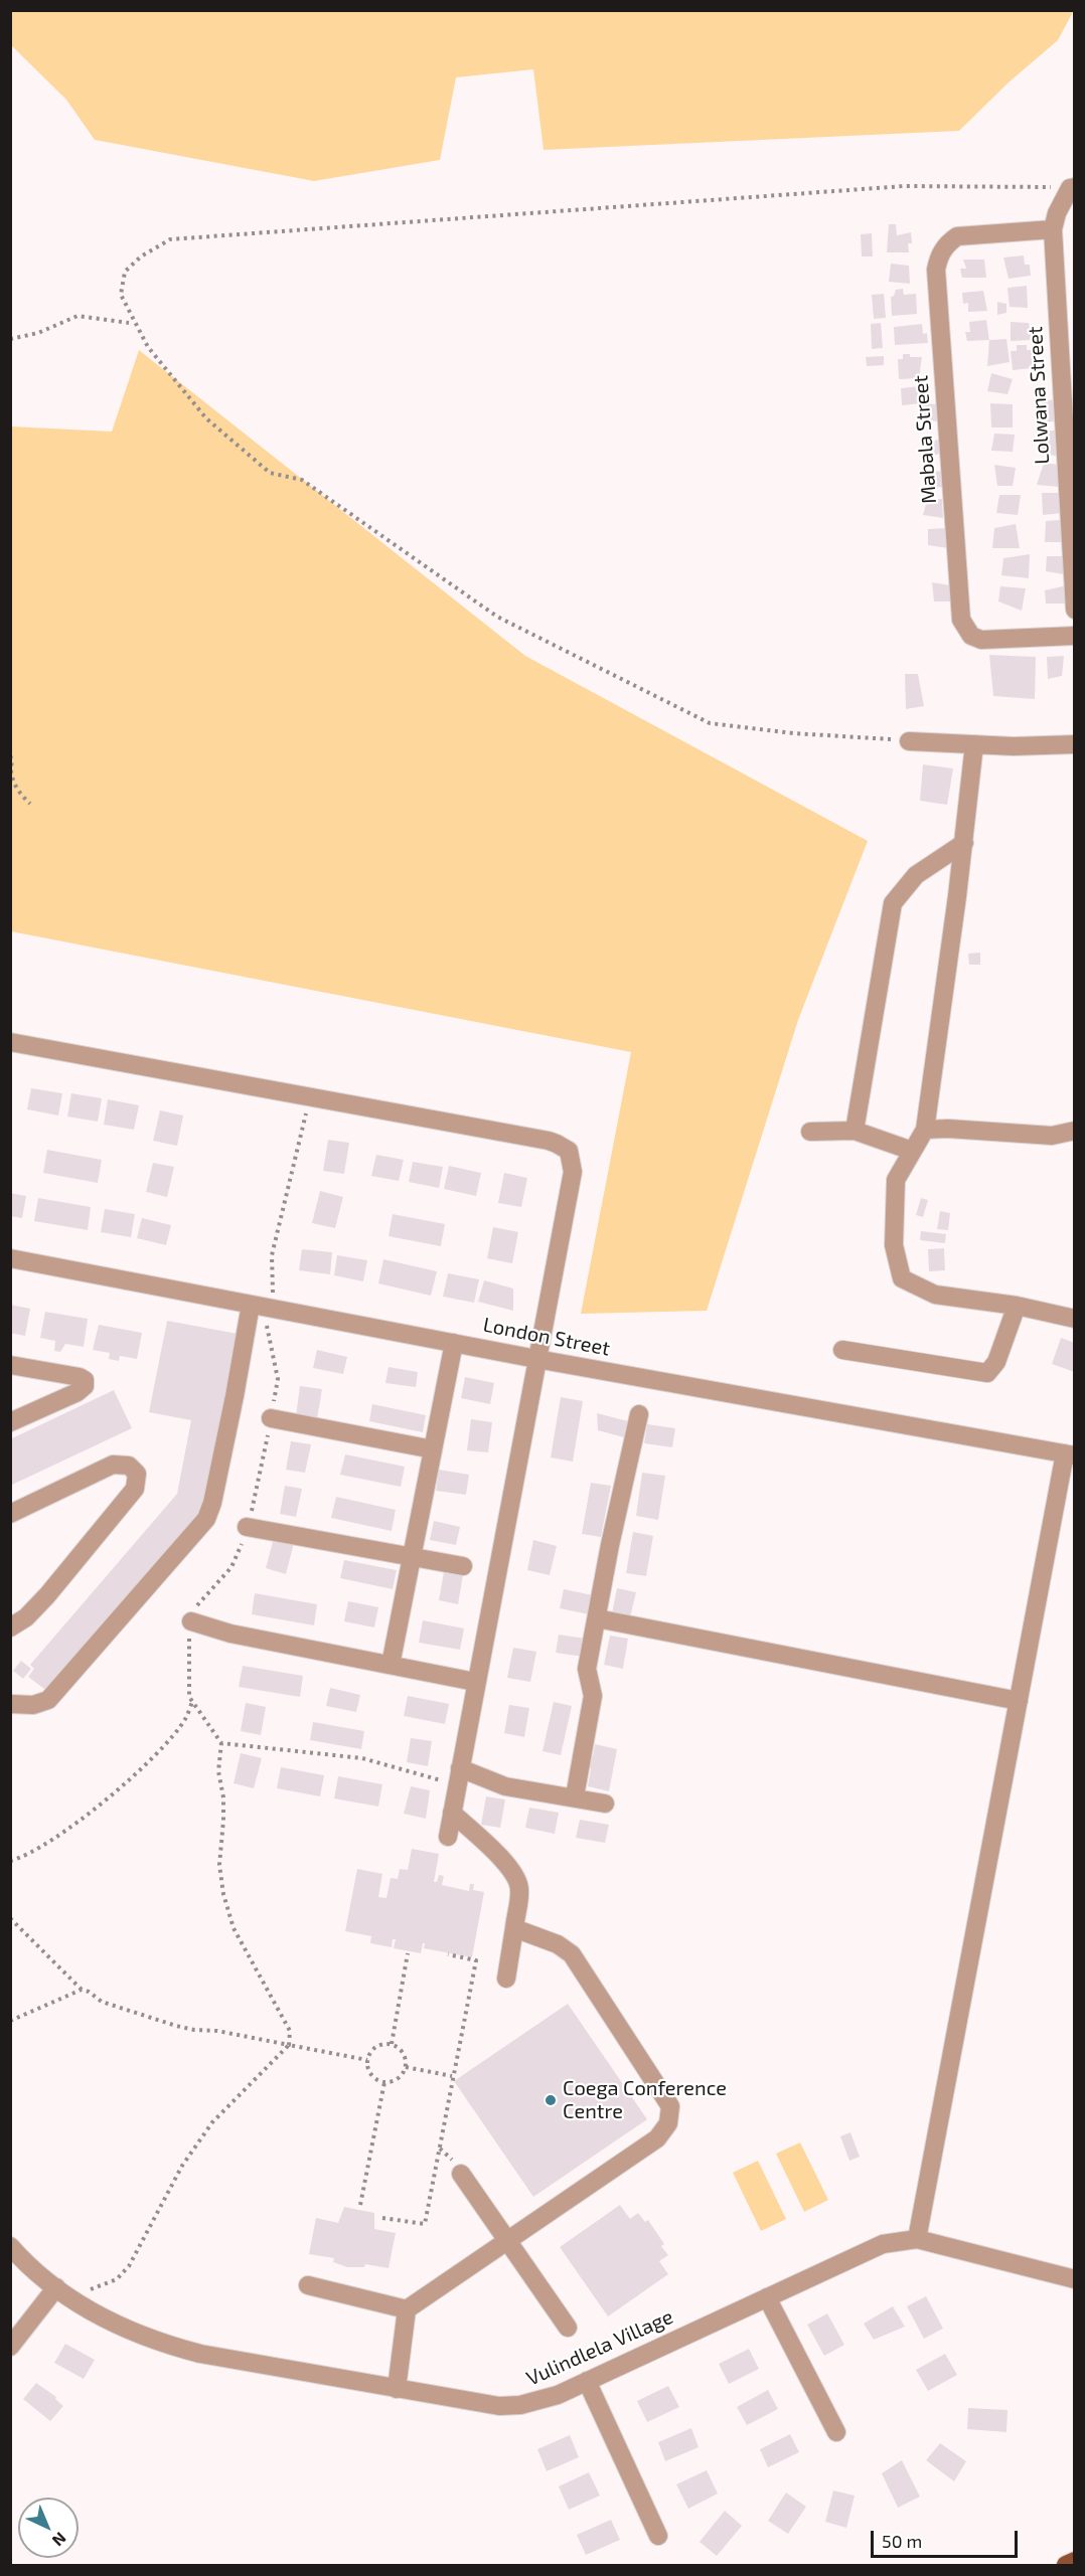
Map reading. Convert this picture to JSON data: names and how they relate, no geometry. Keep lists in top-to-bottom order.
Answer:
{
  "streets": {
    "street": [
      "Lolwana Street",
      "Mabala Street",
      "London Street",
      "Vulindlela Village"
    ]
  },
  "crossings": [
    ["Lolwana Street", "Mabala Street"]
  ],
  "places": ["Coega Conference Centre"],
  "scale_bar": "50 m",
  "north": "bottom right"
}
